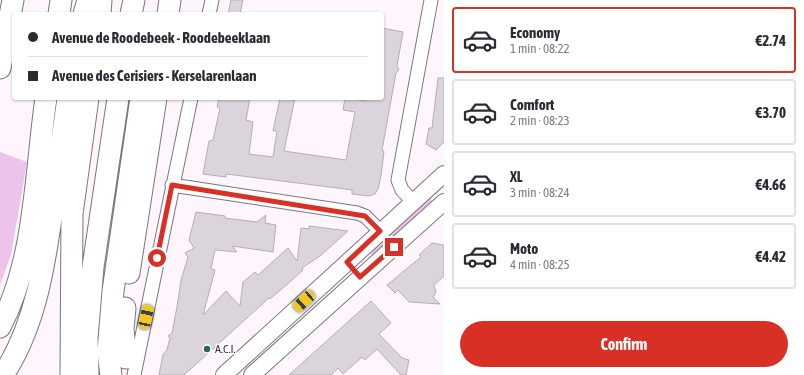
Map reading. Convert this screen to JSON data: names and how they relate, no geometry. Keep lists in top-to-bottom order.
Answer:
{
  "places": ["A.C.I."],
  "page": {
    "list": [
      {
        "name": "Economy",
        "note": "1 min · 08:22",
        "value": "€2.74"
      },
      {
        "name": "Comfort",
        "note": "2 min · 08:23",
        "value": "€3.70"
      },
      {
        "name": "XL",
        "note": "3 min · 08:24",
        "value": "€4.66"
      },
      {
        "name": "Moto",
        "note": "4 min · 08:25",
        "value": "€4.42"
      }
    ],
    "banner": ["Avenue de Roodebeek - Roodebeeklaan", "Avenue des Cerisiers - Kerselarenlaan"],
    "buttons": "Confirm"
  }
}
